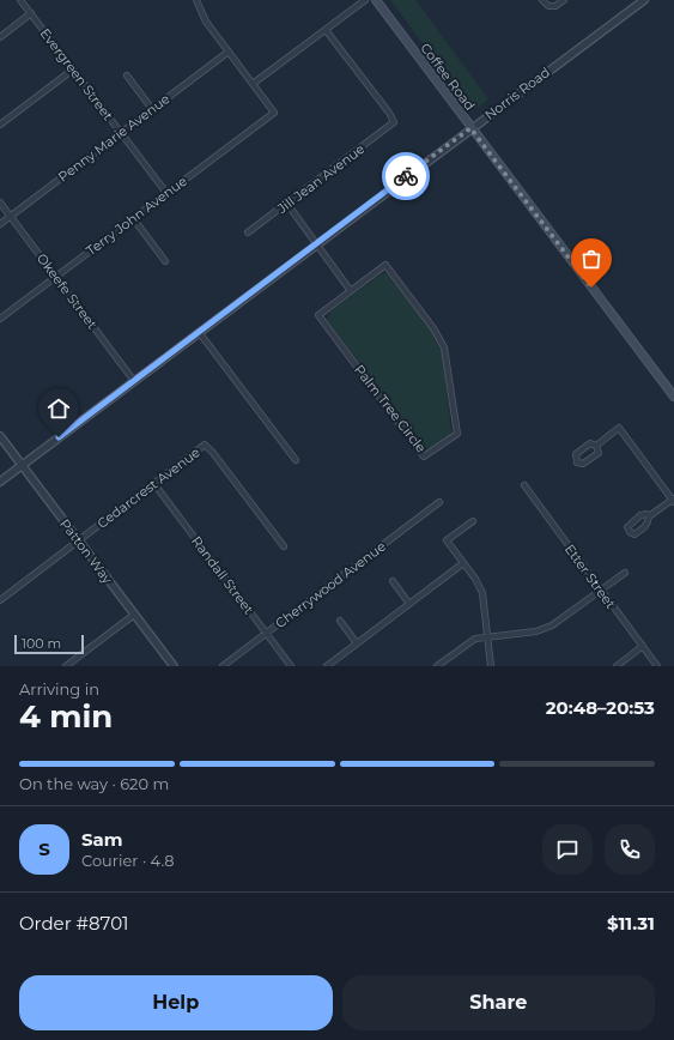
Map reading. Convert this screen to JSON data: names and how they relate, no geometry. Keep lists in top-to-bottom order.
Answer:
{
  "streets": {
    "main road": ["Coffee Road"],
    "street": [
      "Evergreen Street",
      "Norris Road",
      "Penny Marie Avenue",
      "Jill Jean Avenue",
      "Terry John Avenue",
      "Okeefe Street",
      "Palm Tree Circle",
      "Cedarcrest Avenue",
      "Patton Way",
      "Randall Street",
      "Etter Street",
      "Cherrywood Avenue"
    ]
  },
  "crossings": [
    ["Evergreen Street", "Penny Marie Avenue"],
    ["Evergreen Street", "Terry John Avenue"],
    ["Coffee Road", "Norris Road"],
    ["Norris Road", "Okeefe Street"],
    ["Norris Road", "Patton Way"],
    ["Penny Marie Avenue", "Okeefe Street"],
    ["Terry John Avenue", "Okeefe Street"],
    ["Cedarcrest Avenue", "Patton Way"],
    ["Cedarcrest Avenue", "Randall Street"],
    ["Randall Street", "Cherrywood Avenue"]
  ],
  "scale_bar": "100 m",
  "page": {
    "scale": "100 m",
    "heading": ["4 min", "Arriving in", "20:48–20:53"],
    "panel": [
      "Sam",
      "Courier · 4.8",
      "Order #8701",
      "$11.31"
    ],
    "bar": "On the way · 620 m",
    "round": "S",
    "buttons": ["Help", "Share"]
  }
}
